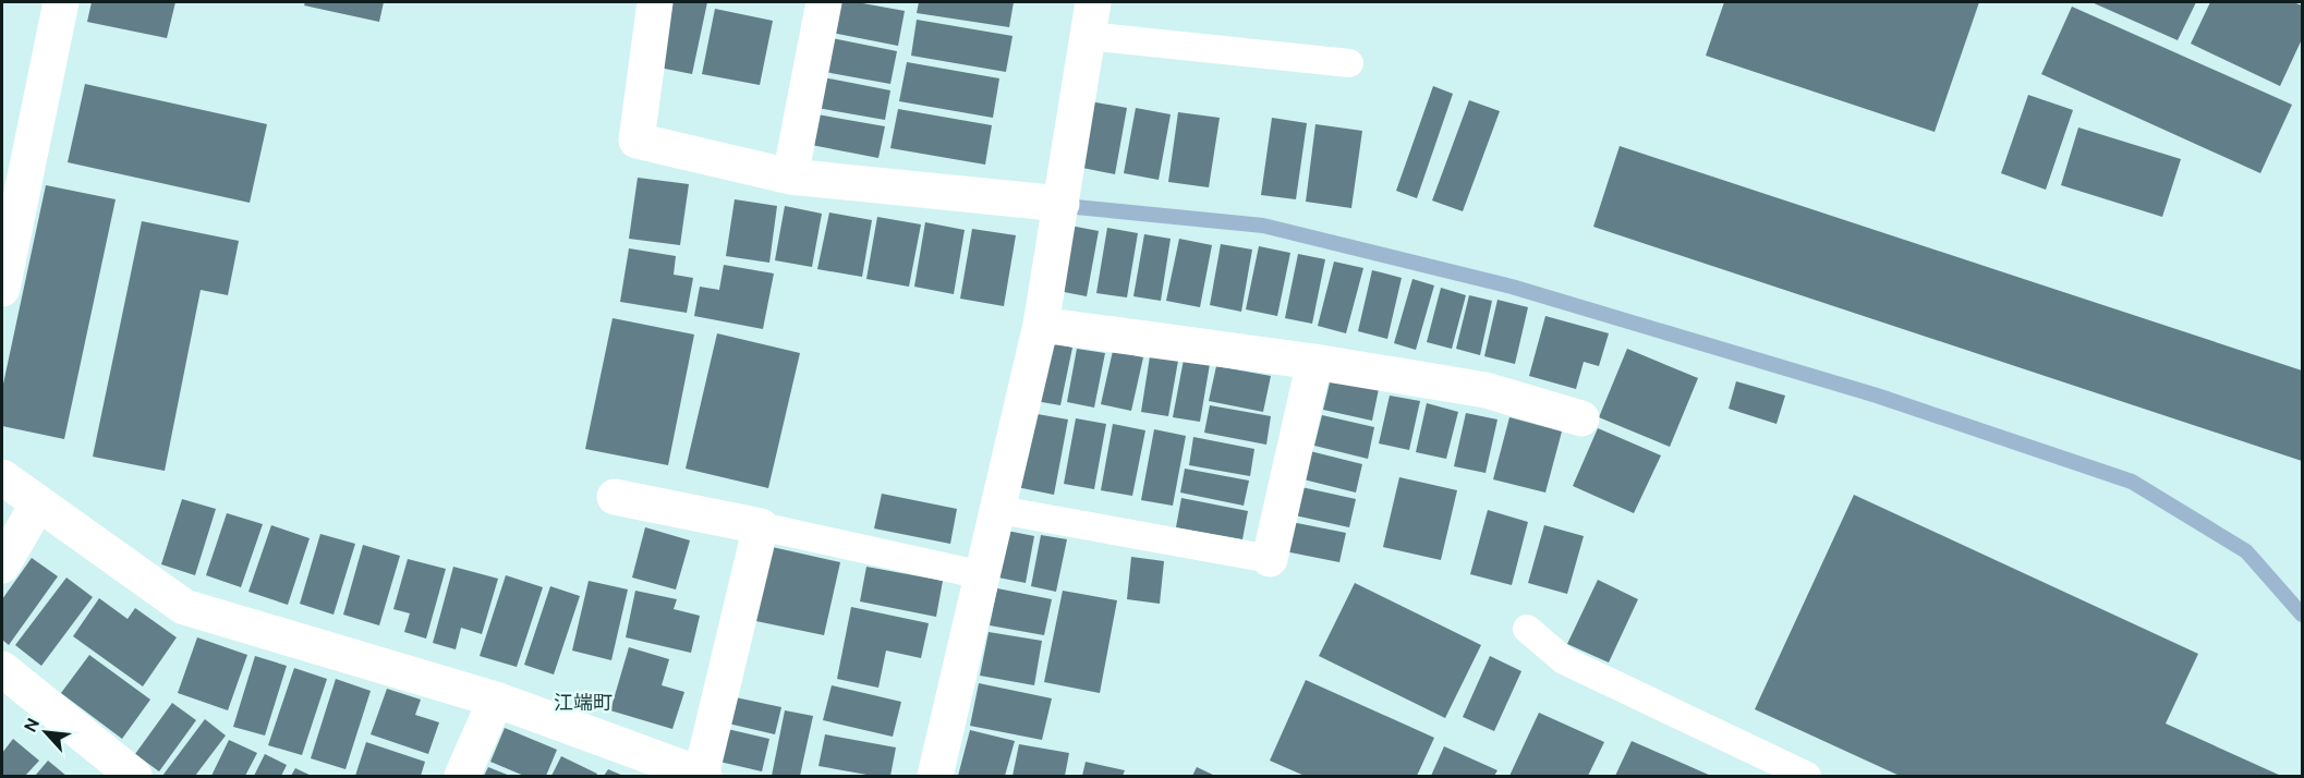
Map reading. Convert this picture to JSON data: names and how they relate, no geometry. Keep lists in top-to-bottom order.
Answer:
{
  "districts": ["江端町"],
  "north": "top left"
}
